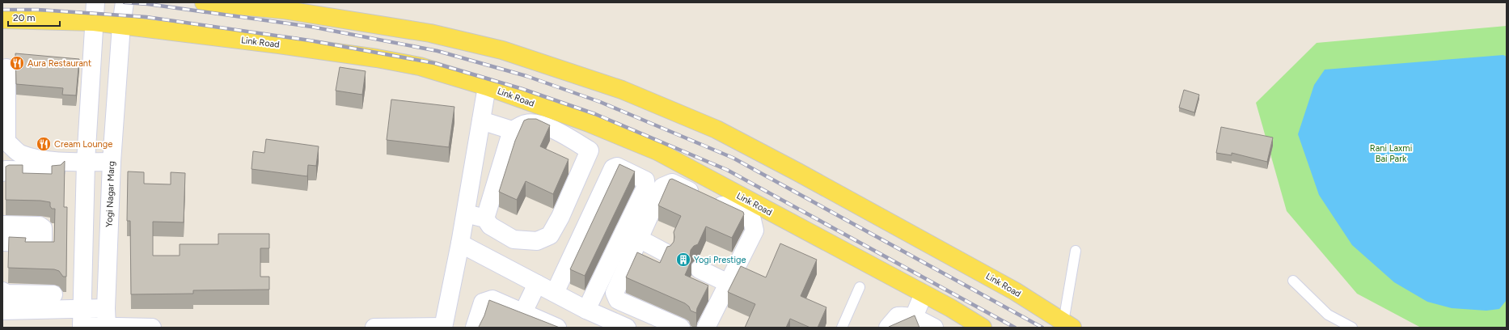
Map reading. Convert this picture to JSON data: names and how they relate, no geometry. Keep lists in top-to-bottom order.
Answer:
{
  "streets": {
    "main road": ["Link Road"],
    "street": ["Yogi Nagar Marg"]
  },
  "crossings": [
    ["Link Road", "Yogi Nagar Marg"]
  ],
  "parks": ["Rani Laxmi Bai Park"],
  "places": {
    "restaurant": ["Aura Restaurant", "Cream Lounge"],
    "building": ["Yogi Prestige"]
  },
  "scale_bar": "20 m"
}
